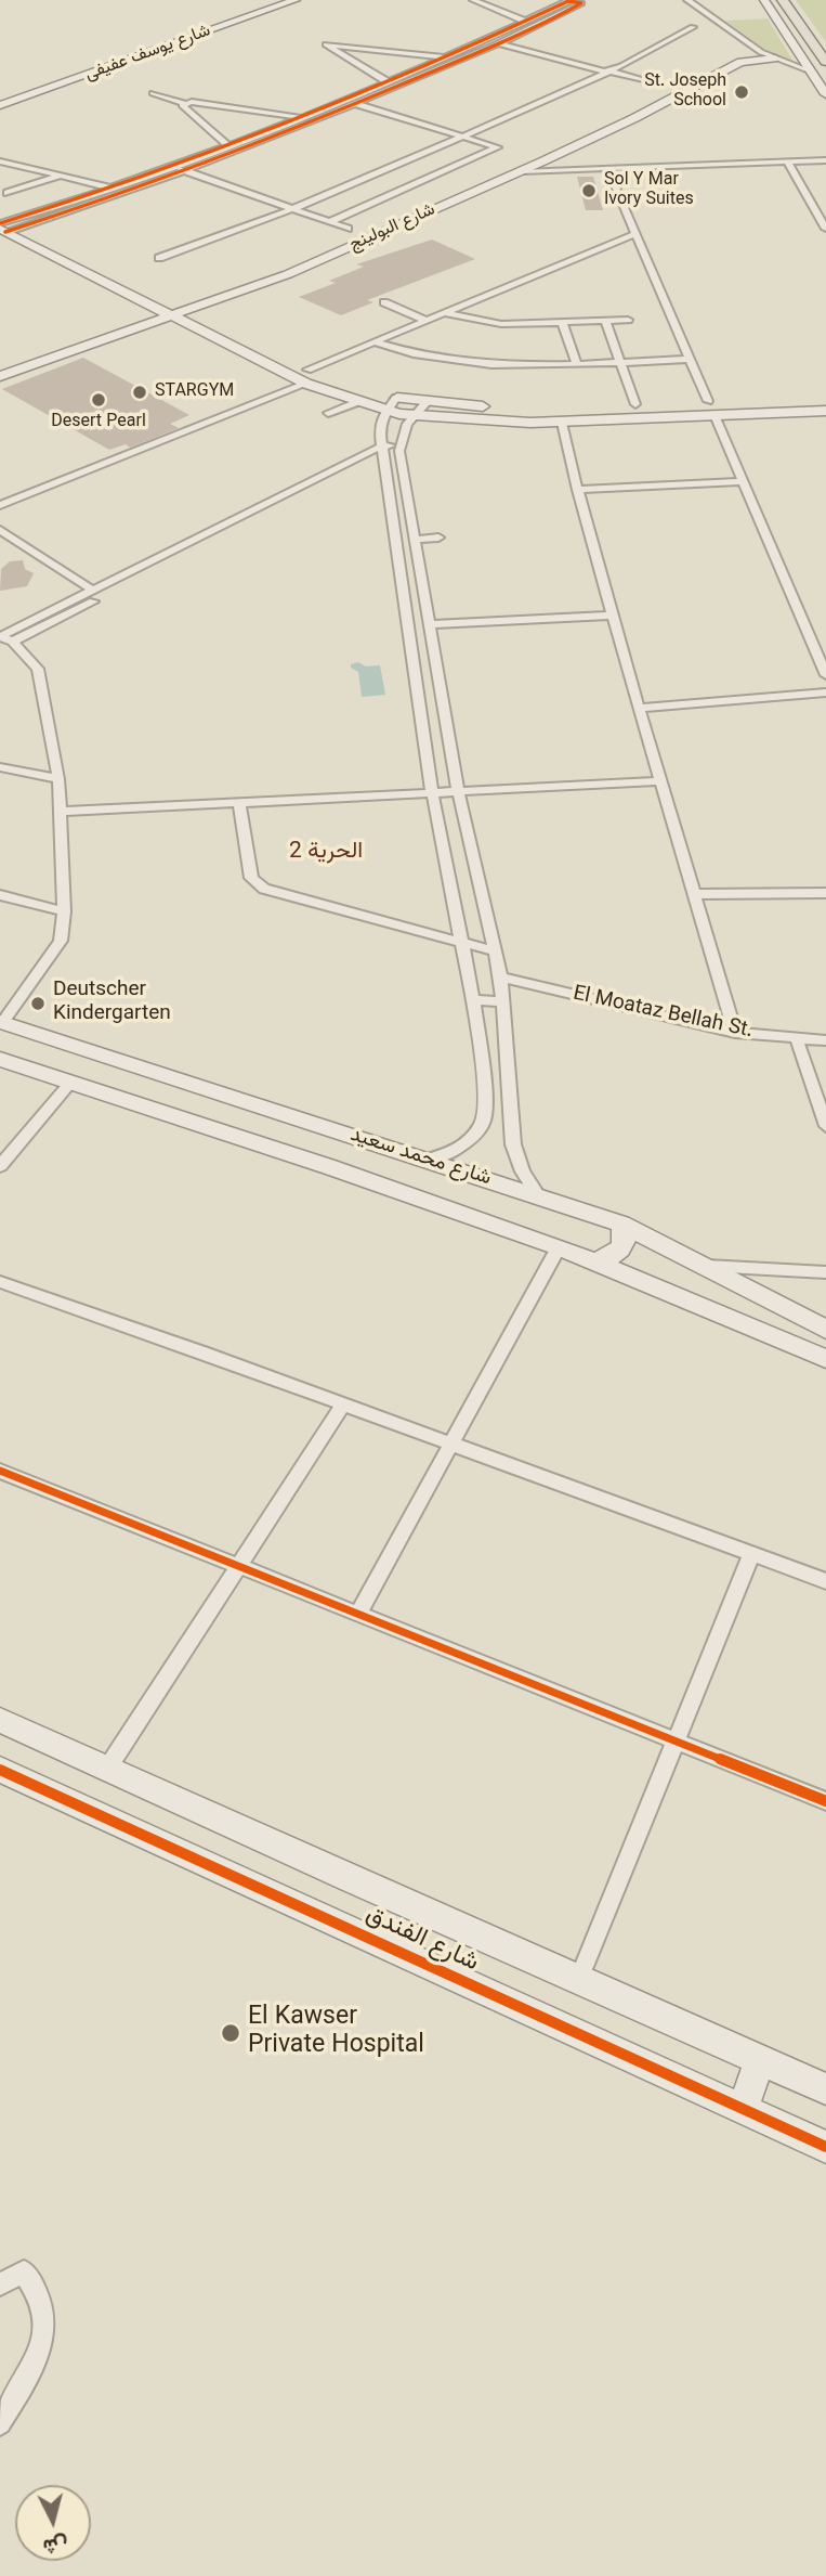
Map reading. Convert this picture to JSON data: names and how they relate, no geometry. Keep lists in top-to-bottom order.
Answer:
{
  "streets": {
    "street": [
      "شارع يوسف عفيفى",
      "شارع البولينج",
      "El Moataz Bellah St.",
      "شارع محمد سعيد",
      "شارع الفندق"
    ]
  },
  "districts": ["الحرية 2"],
  "places": [
    "St. Joseph School",
    "Sol Y Mar Ivory Suites",
    "STARGYM",
    "Desert Pearl",
    "Deutscher Kindergarten",
    "El Kawser Private Hospital"
  ],
  "north": "bottom"
}
